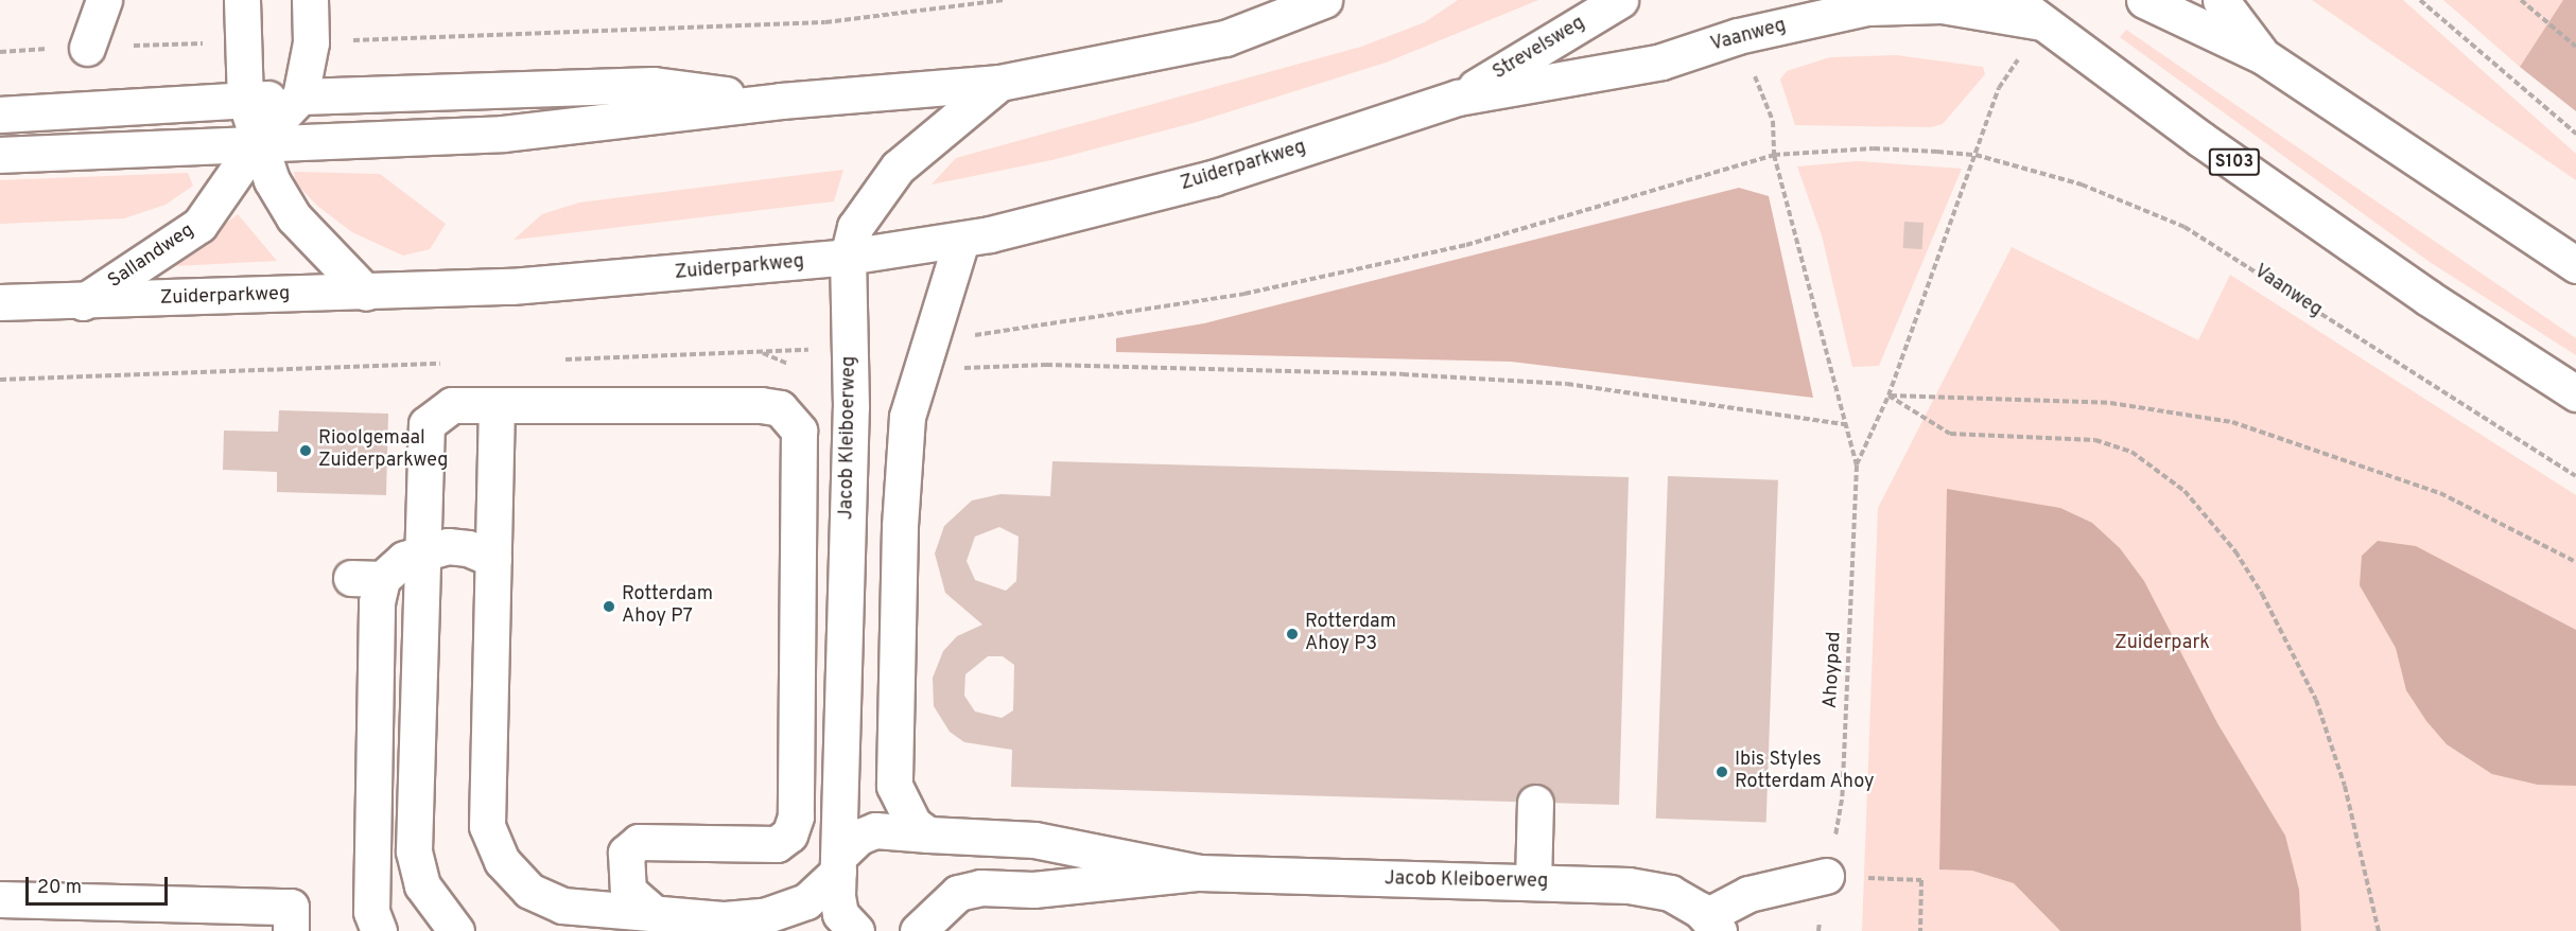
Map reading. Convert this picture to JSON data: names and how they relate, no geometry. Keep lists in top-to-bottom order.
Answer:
{
  "streets": {
    "main road": [
      "Vaanweg",
      "Strevelsweg",
      "S103",
      "Zuiderparkweg",
      "Sallandweg",
      "Jacob Kleiboerweg"
    ],
    "path": ["Ahoypad"]
  },
  "crossings": [
    ["Vaanweg", "Strevelsweg"],
    ["Vaanweg", "Zuiderparkweg"],
    ["Vaanweg", "Ahoypad"],
    ["Strevelsweg", "Zuiderparkweg"],
    ["Zuiderparkweg", "Sallandweg"],
    ["Zuiderparkweg", "Jacob Kleiboerweg"]
  ],
  "parks": ["Zuiderpark"],
  "places": [
    "Rioolgemaal Zuiderparkweg",
    "Rotterdam Ahoy P7",
    "Rotterdam Ahoy P3",
    "Ibis Styles Rotterdam Ahoy"
  ],
  "scale_bar": "20 m"
}
